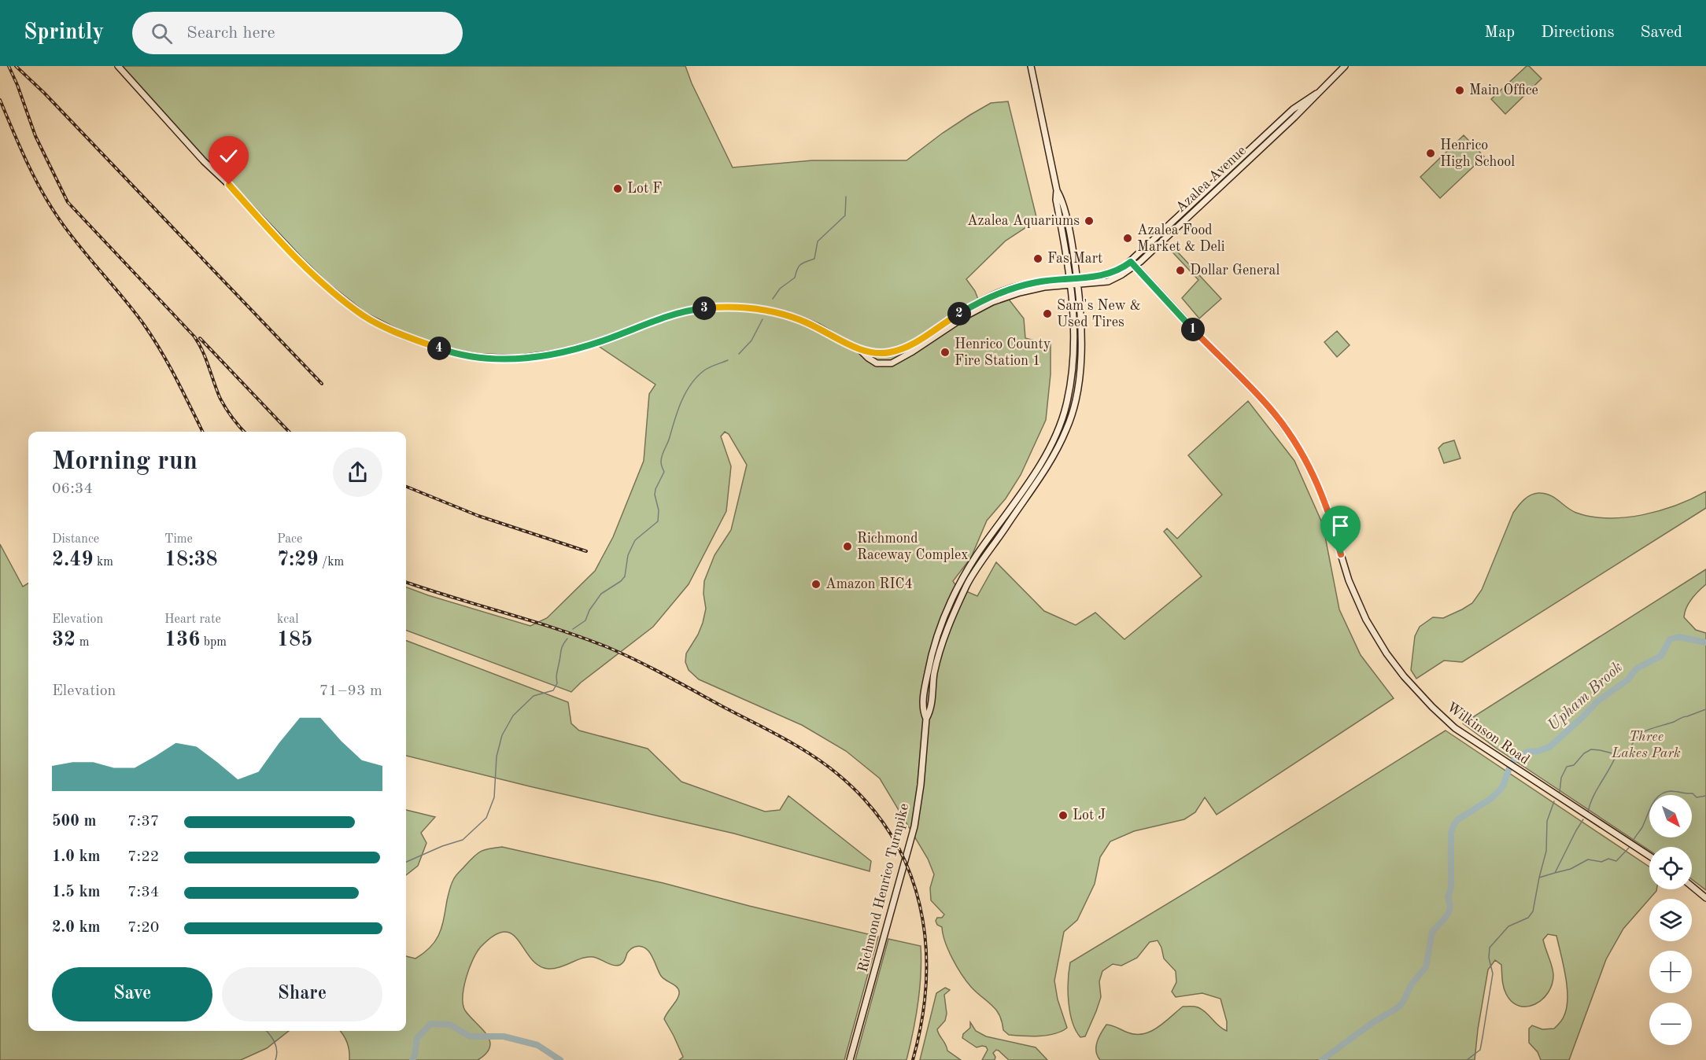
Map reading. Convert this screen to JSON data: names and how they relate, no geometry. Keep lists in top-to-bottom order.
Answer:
{
  "streets": {
    "main road": ["Azalea Avenue", "Wilkinson Road", "Richmond Henrico Turnpike"]
  },
  "crossings": [
    ["Azalea Avenue", "Wilkinson Road"],
    ["Azalea Avenue", "Richmond Henrico Turnpike"]
  ],
  "water": ["Upham Brook"],
  "parks": ["Three Lakes Park"],
  "places": [
    "Main Office",
    "Henrico High School",
    "Lot F",
    "Azalea Aquariums",
    "Azalea Food Market & Deli",
    "Fas Mart",
    "Dollar General",
    "Sam's New & Used Tires",
    "Henrico County Fire Station 1",
    "Richmond Raceway Complex",
    "Amazon RIC4",
    "Lot J"
  ],
  "north": "bottom right",
  "page": {
    "header": "Sprintly",
    "search": "Search here",
    "nav": ["Map", "Directions", "Saved"],
    "pins": [
      "3",
      "2",
      "1",
      "4"
    ],
    "heading": ["Morning run", "06:34"],
    "stats": [
      ["Distance", "2.49 km"],
      ["Time", "18:38"],
      ["Pace", "7:29 /km"],
      ["Elevation", "32 m"],
      ["Heart rate", "136 bpm"],
      ["kcal", "185"]
    ],
    "chart": ["Elevation", "71–93 m"],
    "map_buttons": ["+", "−"],
    "list": [
      {
        "name": "500 m",
        "note": "7:37"
      },
      {
        "name": "1.0 km",
        "note": "7:22"
      },
      {
        "name": "1.5 km",
        "note": "7:34"
      },
      {
        "name": "2.0 km",
        "note": "7:20"
      }
    ],
    "buttons": ["Save", "Share"]
  }
}
